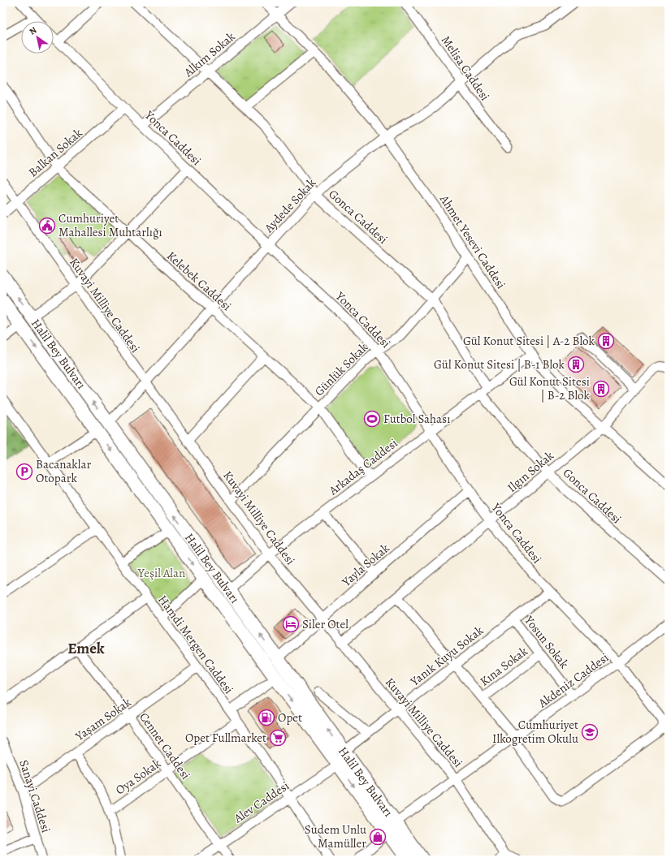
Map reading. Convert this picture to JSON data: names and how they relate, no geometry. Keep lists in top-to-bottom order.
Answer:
{
  "streets": {
    "highway": ["Halil Bey Bulvarı"],
    "street": [
      "Alkım Sokak",
      "Melisa Caddesi",
      "Yonca Caddesi",
      "Balkan Sokak",
      "Aydede Sokak",
      "Gonca Caddesi",
      "Ahmet Yesevi Caddesi",
      "Kelebek Caddesi",
      "Kuvayi Milliye Caddesi",
      "Günlük Sokak",
      "Arkadaş Caddesi",
      "Ilgın Sokak",
      "Yayla Sokak",
      "Yosun Sokak",
      "Hamdi Mergen Caddesi",
      "Yanık Kuyu Sokak",
      "Kına Sokak",
      "Akdeniz Caddesi",
      "Yaşam Sokak",
      "Cennet Caddesi",
      "Oya Sokak",
      "Sanayi Caddesi",
      "Alev Caddesi"
    ]
  },
  "crossings": [
    ["Alkım Sokak", "Yonca Caddesi"],
    ["Alkım Sokak", "Gonca Caddesi"],
    ["Alkım Sokak", "Ahmet Yesevi Caddesi"],
    ["Melisa Caddesi", "Aydede Sokak"],
    ["Yonca Caddesi", "Balkan Sokak"],
    ["Yonca Caddesi", "Aydede Sokak"],
    ["Yonca Caddesi", "Günlük Sokak"],
    ["Yonca Caddesi", "Arkadaş Caddesi"],
    ["Yonca Caddesi", "Ilgın Sokak"],
    ["Yonca Caddesi", "Yayla Sokak"],
    ["Yonca Caddesi", "Yanık Kuyu Sokak"],
    ["Yonca Caddesi", "Akdeniz Caddesi"],
    ["Balkan Sokak", "Kelebek Caddesi"],
    ["Balkan Sokak", "Kuvayi Milliye Caddesi"],
    ["Aydede Sokak", "Gonca Caddesi"],
    ["Aydede Sokak", "Ahmet Yesevi Caddesi"],
    ["Aydede Sokak", "Kelebek Caddesi"],
    ["Aydede Sokak", "Kuvayi Milliye Caddesi"],
    ["Aydede Sokak", "Halil Bey Bulvarı"],
    ["Gonca Caddesi", "Günlük Sokak"],
    ["Gonca Caddesi", "Arkadaş Caddesi"],
    ["Gonca Caddesi", "Ilgın Sokak"],
    ["Ahmet Yesevi Caddesi", "Günlük Sokak"],
    ["Ahmet Yesevi Caddesi", "Arkadaş Caddesi"],
    ["Ahmet Yesevi Caddesi", "Ilgın Sokak"],
    ["Kelebek Caddesi", "Günlük Sokak"],
    ["Kelebek Caddesi", "Arkadaş Caddesi"],
    ["Kuvayi Milliye Caddesi", "Günlük Sokak"],
    ["Kuvayi Milliye Caddesi", "Arkadaş Caddesi"],
    ["Kuvayi Milliye Caddesi", "Ilgın Sokak"],
    ["Kuvayi Milliye Caddesi", "Yayla Sokak"],
    ["Kuvayi Milliye Caddesi", "Yanık Kuyu Sokak"],
    ["Kuvayi Milliye Caddesi", "Akdeniz Caddesi"],
    ["Halil Bey Bulvarı", "Arkadaş Caddesi"],
    ["Halil Bey Bulvarı", "Yayla Sokak"],
    ["Halil Bey Bulvarı", "Yanık Kuyu Sokak"],
    ["Halil Bey Bulvarı", "Akdeniz Caddesi"],
    ["Halil Bey Bulvarı", "Alev Caddesi"],
    ["Yosun Sokak", "Yanık Kuyu Sokak"],
    ["Yosun Sokak", "Kına Sokak"],
    ["Yosun Sokak", "Akdeniz Caddesi"],
    ["Hamdi Mergen Caddesi", "Yaşam Sokak"],
    ["Hamdi Mergen Caddesi", "Oya Sokak"],
    ["Hamdi Mergen Caddesi", "Alev Caddesi"],
    ["Yaşam Sokak", "Cennet Caddesi"],
    ["Yaşam Sokak", "Sanayi Caddesi"],
    ["Cennet Caddesi", "Oya Sokak"],
    ["Cennet Caddesi", "Alev Caddesi"]
  ],
  "districts": ["Emek"],
  "parks": ["Yeşil Alan"],
  "places": {
    "public building": ["Cumhuriyet Mahallesi Muhtarlığı"],
    "building": ["Gül Konut Sitesi | A-2 Blok", "Gül Konut Sitesi | B-1 Blok", "Gül Konut Sitesi | B-2 Blok"],
    "sports": ["Futbol Sahası"],
    "parking": ["Bacanaklar Otopark"],
    "hotel": ["Siler Otel"],
    "fuel station": ["Opet"],
    "school or university": ["Cumhuriyet Ilkogretim Okulu"],
    "supermarket": ["Opet Fullmarket"],
    "shop": ["Sudem Unlu Mamüller"]
  },
  "north": "top left"
}
